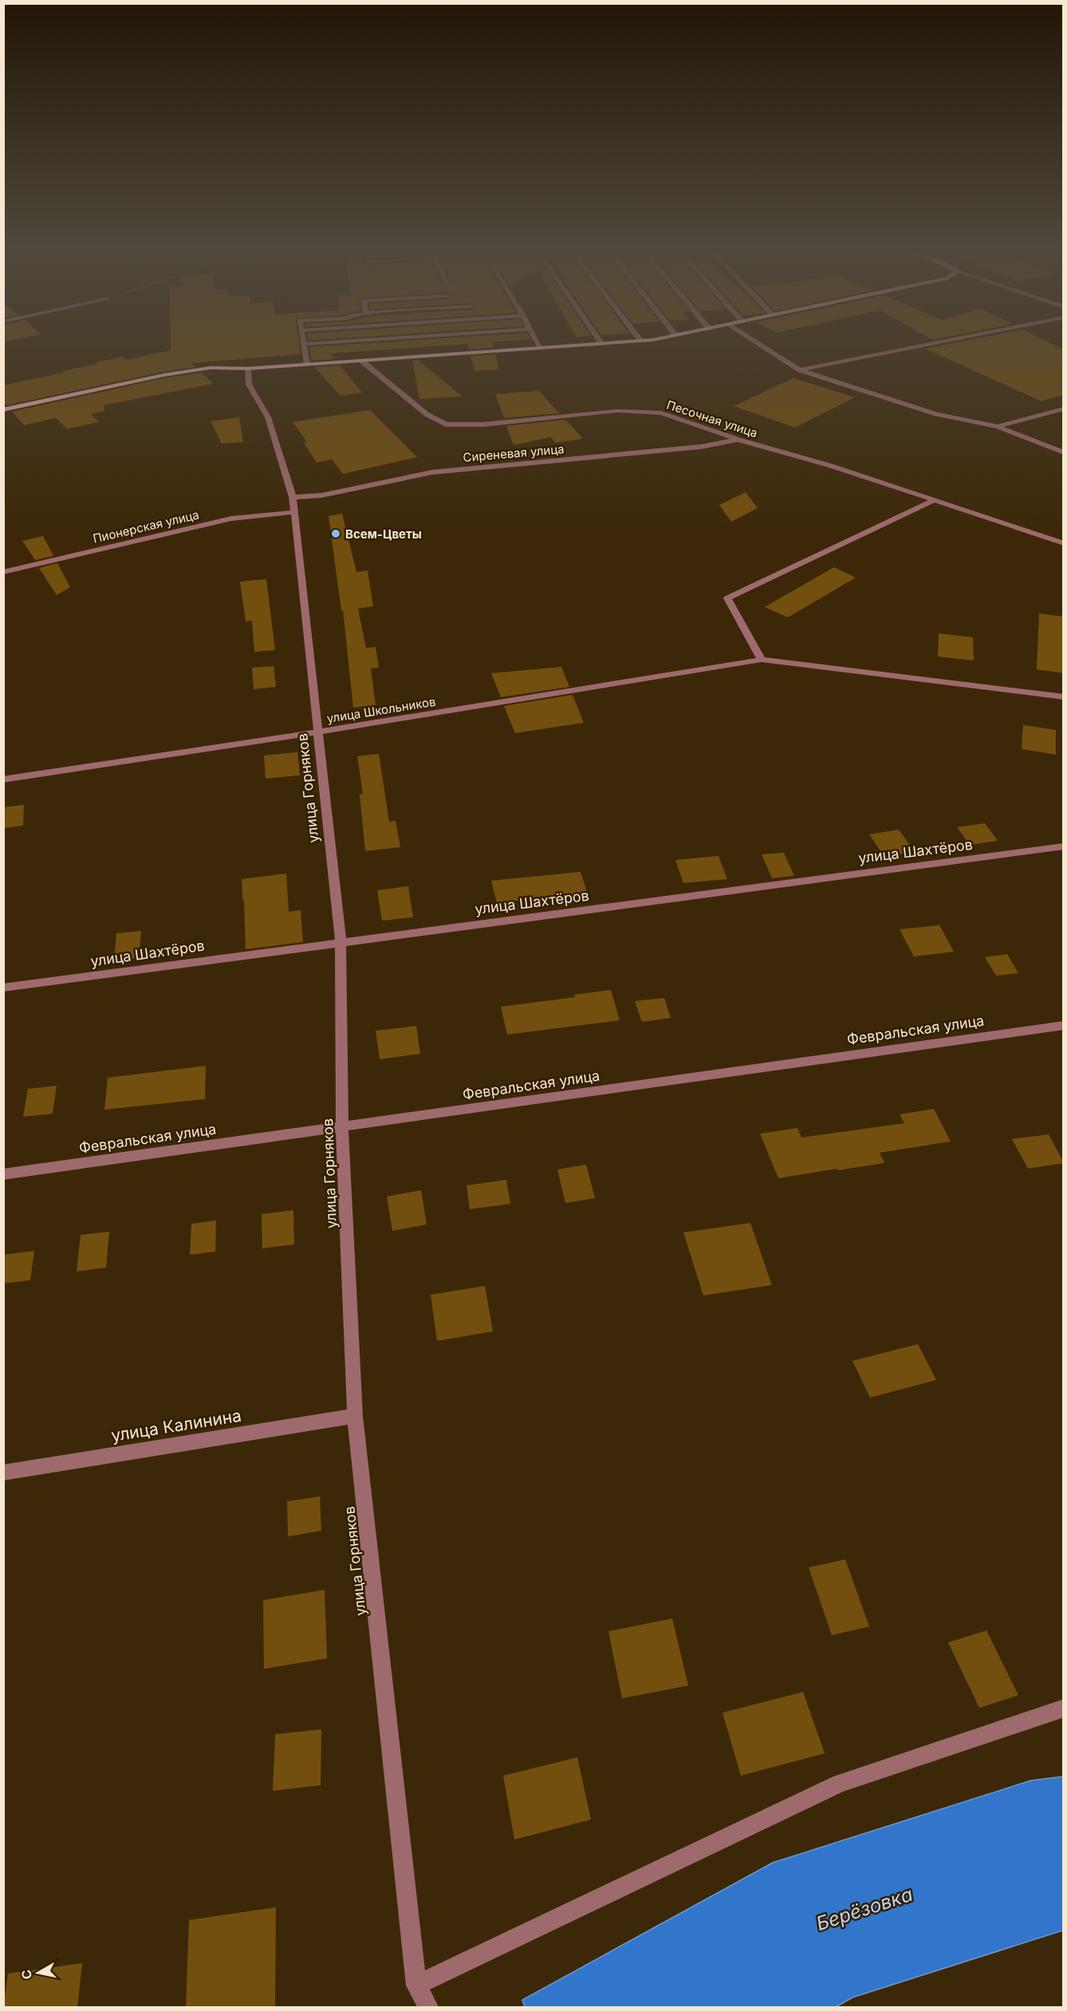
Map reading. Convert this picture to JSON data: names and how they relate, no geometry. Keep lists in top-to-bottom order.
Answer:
{
  "streets": {
    "street": [
      "Песочная улица",
      "Сиреневая улица",
      "Пионерская улица",
      "улица Школьников",
      "улица Горняков",
      "улица Шахтёров",
      "Февральская улица",
      "улица Калинина"
    ]
  },
  "crossings": [
    ["Песочная улица", "Сиреневая улица"],
    ["Сиреневая улица", "улица Горняков"],
    ["Пионерская улица", "улица Горняков"],
    ["улица Школьников", "улица Горняков"],
    ["улица Горняков", "улица Шахтёров"],
    ["улица Горняков", "Февральская улица"],
    ["улица Горняков", "улица Калинина"]
  ],
  "water": ["Берёзовка"],
  "places": ["Всем-Цветы"],
  "north": "left"
}
